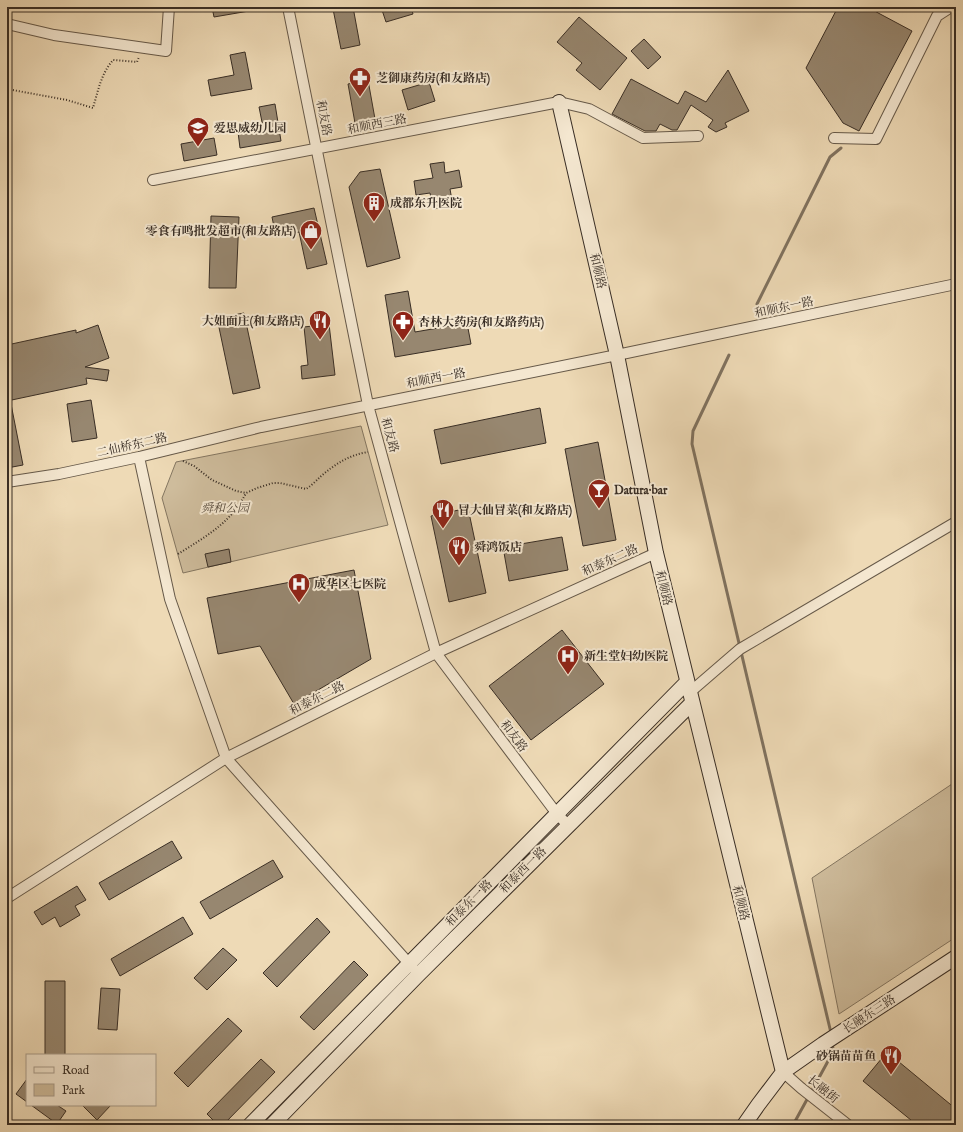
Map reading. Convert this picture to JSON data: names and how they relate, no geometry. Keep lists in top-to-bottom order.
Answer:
{
  "streets": {
    "street": [
      "和友路",
      "和顺西三路",
      "和顺路",
      "和顺东一路",
      "和顺西一路",
      "二仙桥东二路",
      "和泰东二路",
      "和泰西一路",
      "和泰东一路",
      "长融东三路",
      "长融街"
    ]
  },
  "crossings": [
    ["和友路", "和顺西三路"],
    ["和友路", "和顺西一路"],
    ["和友路", "和泰东二路"],
    ["和友路", "和泰西一路"],
    ["和友路", "和泰东一路"],
    ["和顺西三路", "和顺路"],
    ["和顺路", "和顺东一路"],
    ["和顺路", "和顺西一路"],
    ["和顺路", "和泰东二路"],
    ["和顺路", "和泰西一路"],
    ["和顺路", "和泰东一路"],
    ["和顺路", "长融东三路"],
    ["和顺路", "长融街"],
    ["和顺东一路", "和顺西一路"],
    ["和顺西一路", "二仙桥东二路"],
    ["和泰西一路", "和泰东一路"],
    ["长融东三路", "长融街"]
  ],
  "parks": ["舜和公园"],
  "places": {
    "pharmacy": ["芝御康药房(和友路店)", "杏林大药房(和友路药店)"],
    "school or university": ["爱思威幼儿园"],
    "building": ["成都东升医院"],
    "shop": ["零食有鸣批发超市(和友路店)"],
    "restaurant": [
      "大姐面庄(和友路店)",
      "冒大仙冒菜(和友路店)",
      "舜鸿饭店",
      "砂锅苗苗鱼"
    ],
    "bar": ["Datura·bar"],
    "hospital": ["成华区七医院", "新生堂妇幼医院"]
  },
  "legend": ["Road", "Park"]
}
